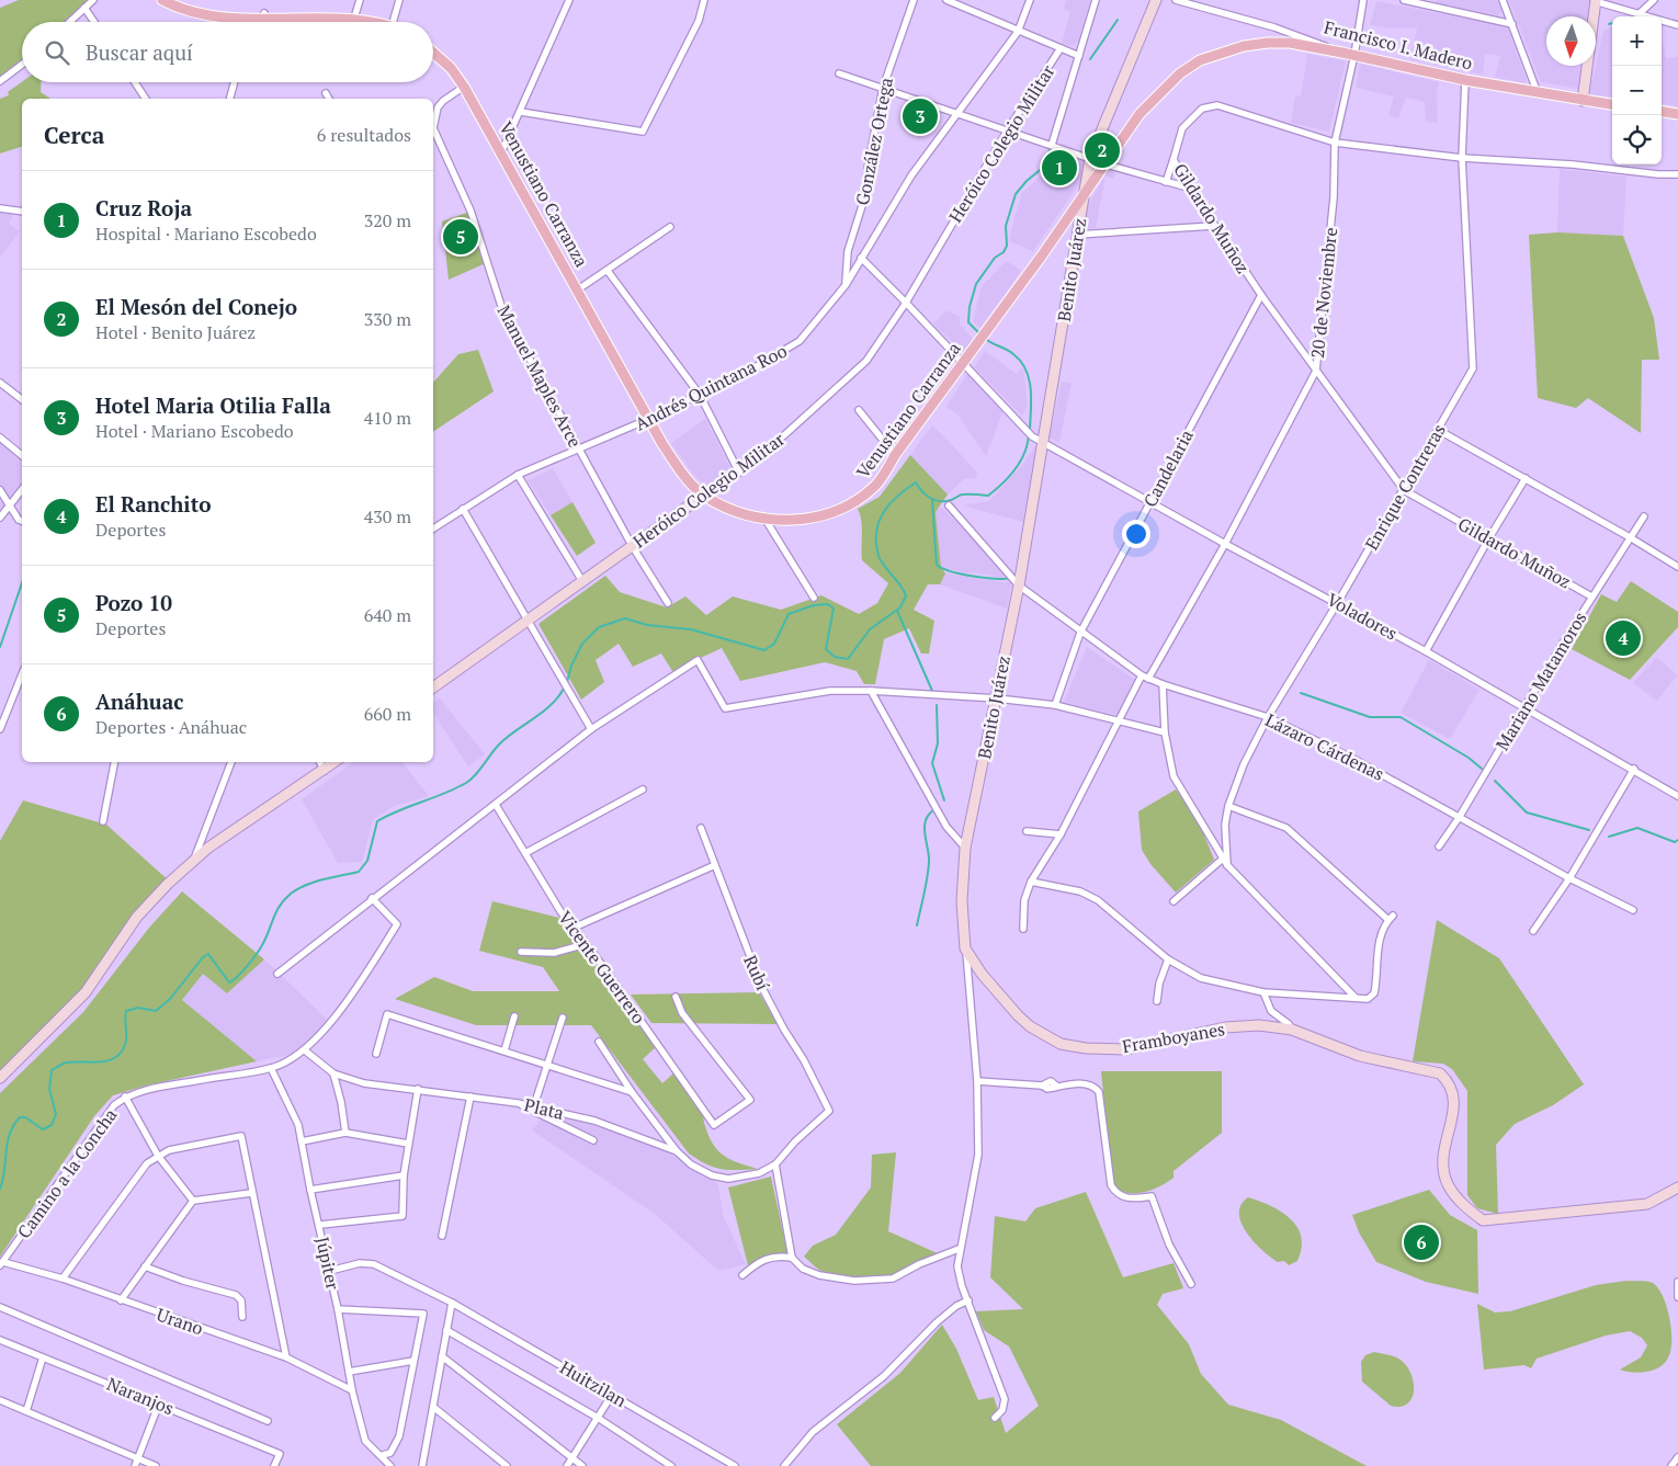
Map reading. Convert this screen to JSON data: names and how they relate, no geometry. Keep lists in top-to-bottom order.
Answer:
{
  "streets": {
    "main road": ["Francisco I. Madero", "Venustiano Carranza"],
    "street": [
      "González Ortega",
      "Heróico Colegio Militar",
      "Gildardo Muñoz",
      "Benito Juárez",
      "20 de Noviembre",
      "Manuel Maples Arce",
      "Andrés Quintana Roo",
      "Candelaria",
      "Enrique Contreras",
      "Voladores",
      "Mariano Matamoros",
      "Lázaro Cárdenas",
      "Vicente Guerrero",
      "Rubí",
      "Framboyanes",
      "Plata",
      "Camino a la Concha",
      "Júpiter",
      "Urano",
      "Huitzilan",
      "Naranjos"
    ]
  },
  "crossings": [
    ["Francisco I. Madero", "Venustiano Carranza"],
    ["Francisco I. Madero", "20 de Noviembre"],
    ["Francisco I. Madero", "Enrique Contreras"],
    ["González Ortega", "Andrés Quintana Roo"],
    ["Heróico Colegio Militar", "Venustiano Carranza"],
    ["Heróico Colegio Militar", "Manuel Maples Arce"],
    ["Heróico Colegio Militar", "Voladores"],
    ["Venustiano Carranza", "Benito Juárez"],
    ["Venustiano Carranza", "Manuel Maples Arce"],
    ["Venustiano Carranza", "Andrés Quintana Roo"],
    ["Venustiano Carranza", "Voladores"],
    ["Gildardo Muñoz", "20 de Noviembre"],
    ["Gildardo Muñoz", "Candelaria"],
    ["Gildardo Muñoz", "Enrique Contreras"],
    ["Gildardo Muñoz", "Mariano Matamoros"],
    ["Benito Juárez", "Voladores"],
    ["Benito Juárez", "Lázaro Cárdenas"],
    ["Benito Juárez", "Framboyanes"],
    ["20 de Noviembre", "Voladores"],
    ["20 de Noviembre", "Lázaro Cárdenas"],
    ["Manuel Maples Arce", "Andrés Quintana Roo"],
    ["Andrés Quintana Roo", "Voladores"],
    ["Candelaria", "Voladores"],
    ["Candelaria", "Lázaro Cárdenas"],
    ["Enrique Contreras", "Voladores"],
    ["Enrique Contreras", "Lázaro Cárdenas"],
    ["Voladores", "Mariano Matamoros"],
    ["Mariano Matamoros", "Lázaro Cárdenas"],
    ["Rubí", "Plata"],
    ["Plata", "Camino a la Concha"],
    ["Camino a la Concha", "Júpiter"],
    ["Camino a la Concha", "Urano"],
    ["Júpiter", "Urano"],
    ["Júpiter", "Huitzilan"]
  ],
  "north": "bottom",
  "page": {
    "map_buttons": ["+", "−"],
    "search": "Buscar aquí",
    "pins": [
      "3",
      "2",
      "1",
      "5",
      "4",
      "6"
    ],
    "heading": ["Cerca", "6 resultados"],
    "list": [
      {
        "mark": "1",
        "name": "Cruz Roja",
        "note": "Hospital · Mariano Escobedo",
        "value": "320 m"
      },
      {
        "mark": "2",
        "name": "El Mesón del Conejo",
        "note": "Hotel · Benito Juárez",
        "value": "330 m"
      },
      {
        "mark": "3",
        "name": "Hotel Maria Otilia Falla",
        "note": "Hotel · Mariano Escobedo",
        "value": "410 m"
      },
      {
        "mark": "4",
        "name": "El Ranchito",
        "note": "Deportes",
        "value": "430 m"
      },
      {
        "mark": "5",
        "name": "Pozo 10",
        "note": "Deportes",
        "value": "640 m"
      },
      {
        "mark": "6",
        "name": "Anáhuac",
        "note": "Deportes · Anáhuac",
        "value": "660 m"
      }
    ]
  }
}
